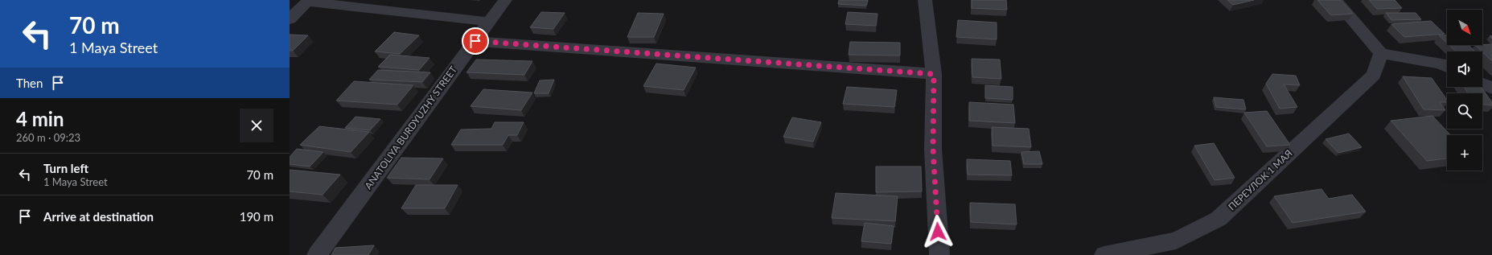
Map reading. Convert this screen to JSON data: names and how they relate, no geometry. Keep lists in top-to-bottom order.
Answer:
{
  "streets": {
    "street": ["ANATOLIYA BURDYUZHY STREET", "ПЕРЕУЛОК 1 МАЯ"]
  },
  "north": "bottom right",
  "page": {
    "turn": ["70 m", "1 Maya Street"],
    "map_buttons": "+",
    "then": "Then",
    "heading": ["4 min", "260 m · 09:23"],
    "list": [
      {
        "name": "Turn left",
        "note": "1 Maya Street",
        "value": "70 m"
      },
      {
        "name": "Arrive at destination",
        "value": "190 m"
      }
    ]
  }
}
